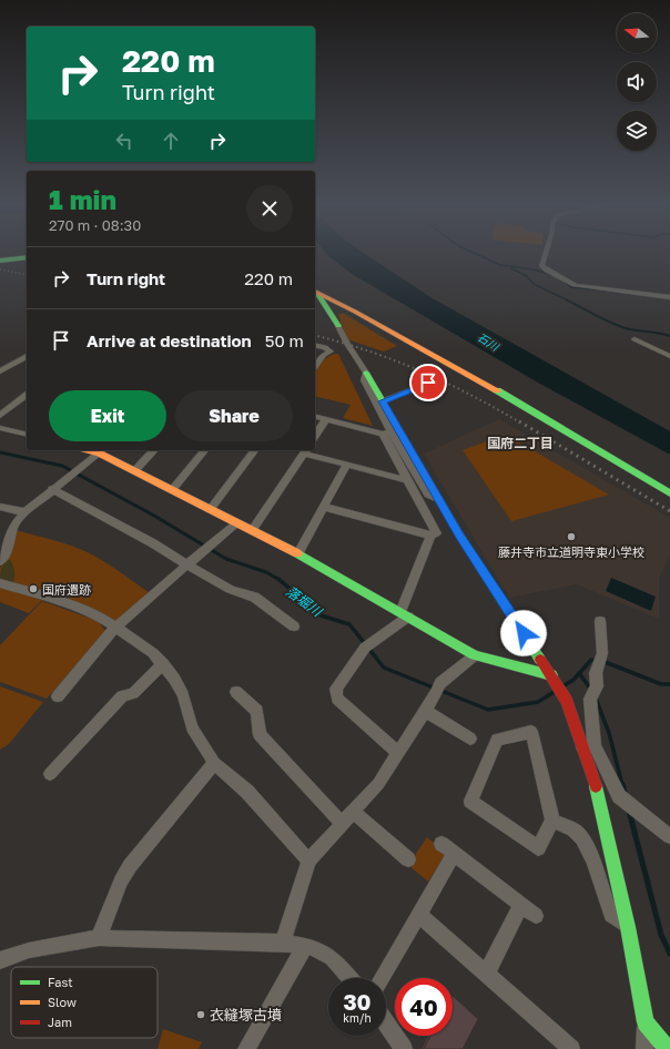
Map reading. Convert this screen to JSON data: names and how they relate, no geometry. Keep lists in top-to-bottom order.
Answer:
{
  "districts": ["国府二丁目"],
  "water": ["石川", "落堀川"],
  "places": ["藤井寺市立道明寺東小学校", "国府遺跡", "衣縫塚古墳"],
  "legend": ["Fast", "Slow", "Jam"],
  "north": "left",
  "page": {
    "turn": ["220 m", "Turn right"],
    "heading": ["1 min", "270 m · 08:30"],
    "list": [
      {
        "name": "Turn right",
        "value": "220 m"
      },
      {
        "name": "Arrive at destination",
        "value": "50 m"
      }
    ],
    "buttons": ["Exit", "Share"],
    "speed": "30 km/h",
    "limit": "40"
  }
}
